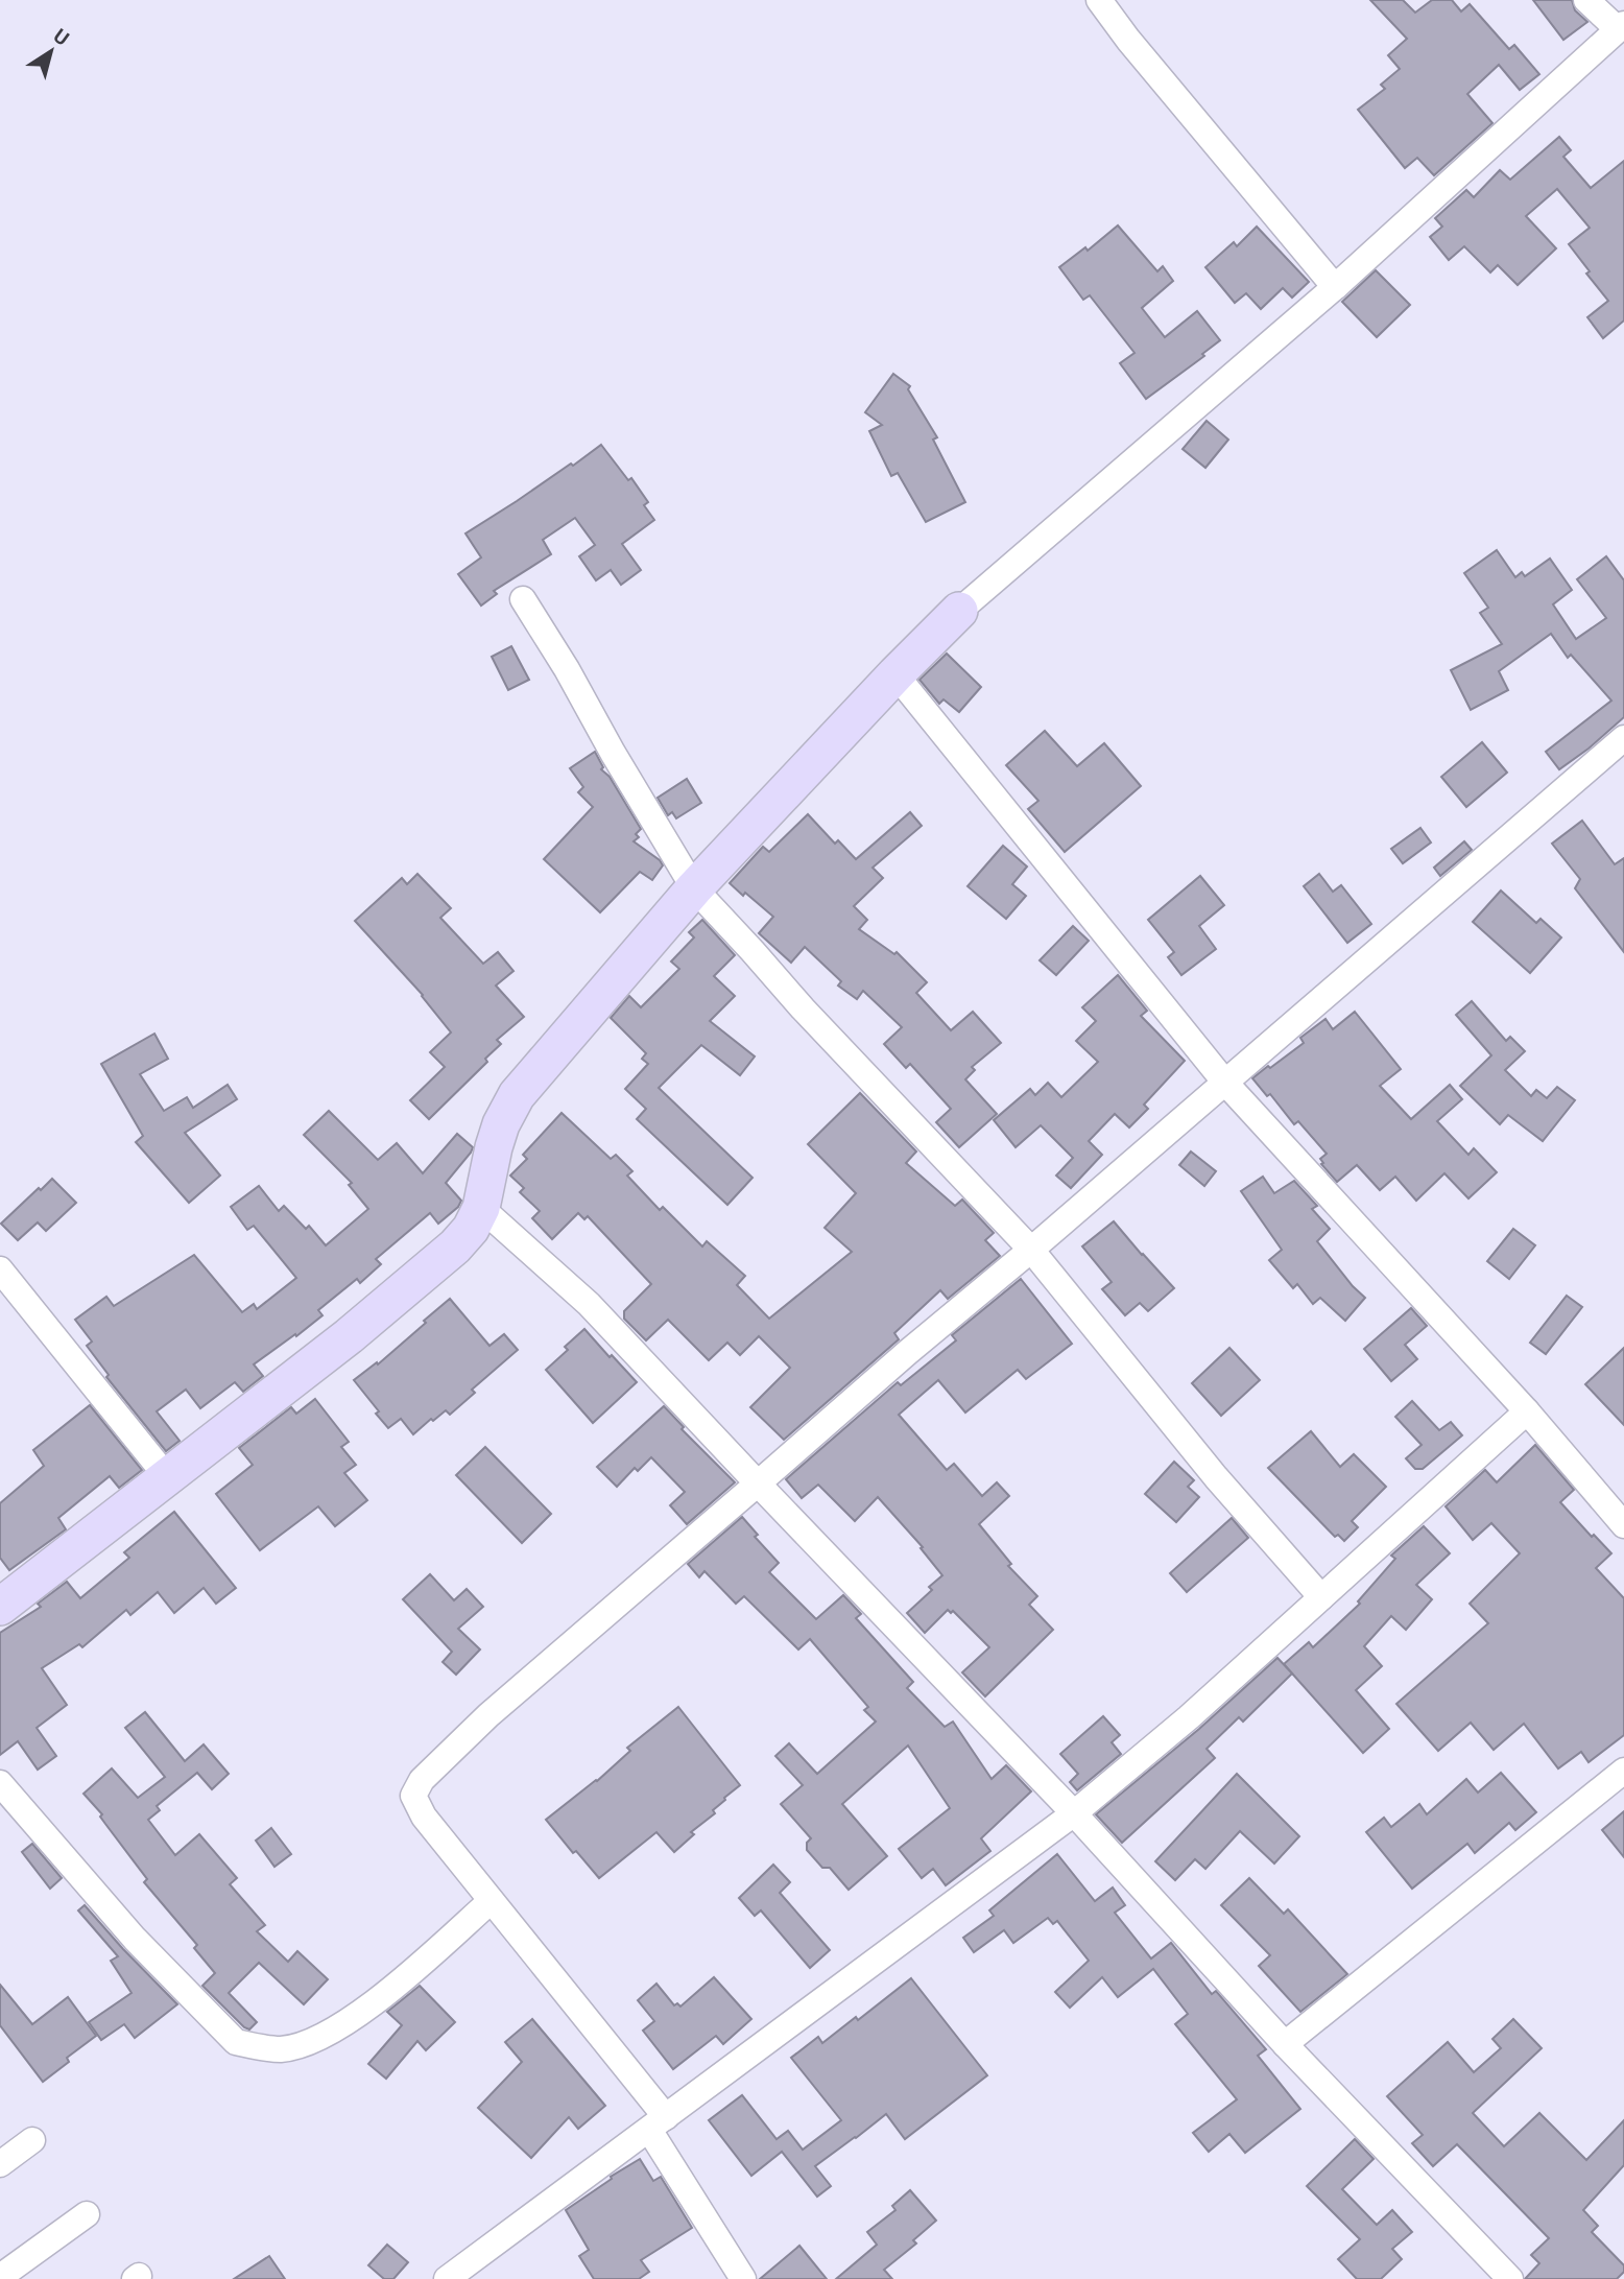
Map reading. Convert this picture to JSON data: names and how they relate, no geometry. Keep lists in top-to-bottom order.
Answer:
{
  "north": "top right"
}
